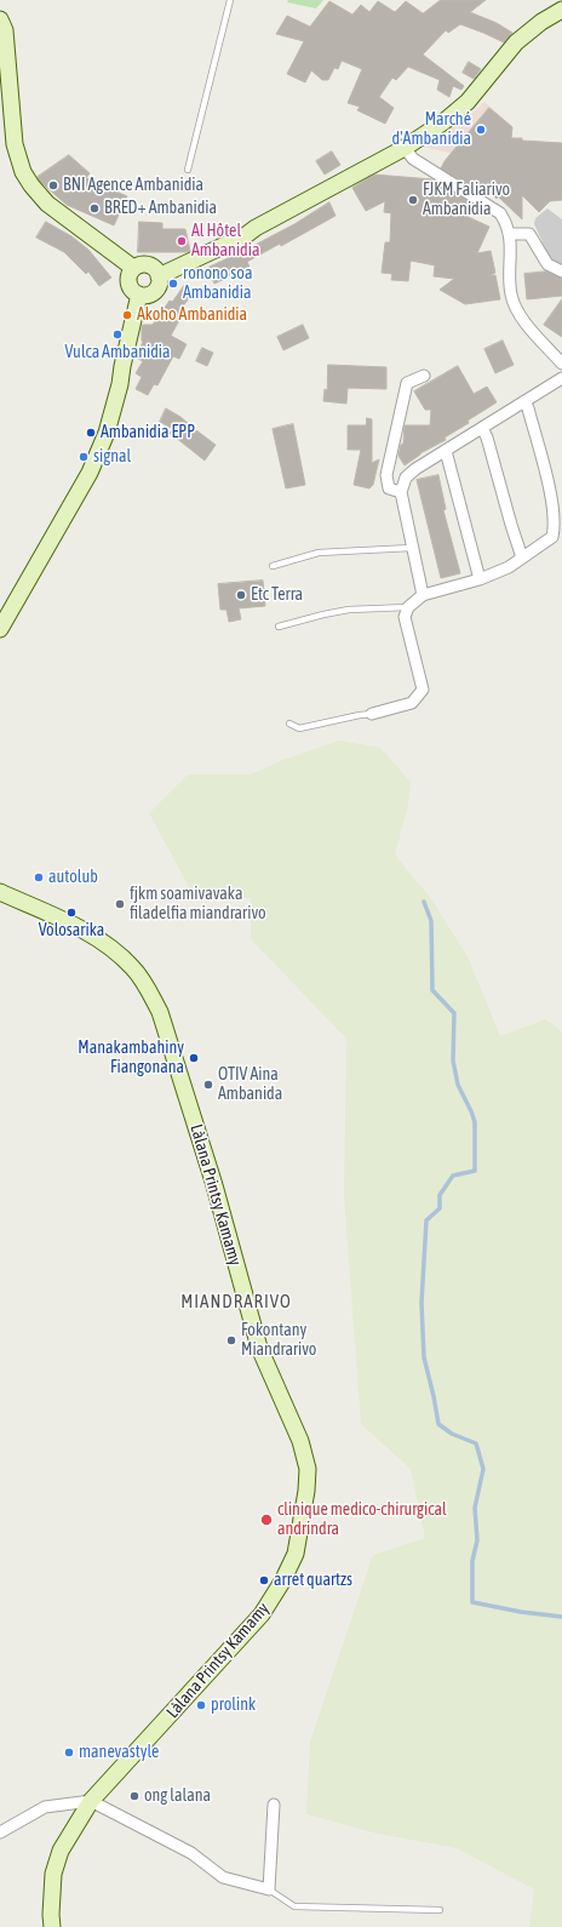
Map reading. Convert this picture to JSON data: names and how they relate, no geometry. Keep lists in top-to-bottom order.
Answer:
{
  "streets": {
    "street": ["Làlana Printsy Kamamy"]
  },
  "districts": ["MIANDRARIVO"],
  "places": [
    "Marché d'Ambanidia",
    "BNI Agence Ambanidia",
    "FJKM Faliarivo Ambanidia",
    "BRED+ Ambanidia",
    "Al Hôtel Ambanidia",
    "ronono soa Ambanidia",
    "Akoho Ambanidia",
    "Vulca Ambanidia",
    "Ambanidia EPP",
    "signal",
    "Etc Terra",
    "autolub",
    "fjkm soamivavaka filadelfia miandrarivo",
    "Volosarika",
    "Manakambahiny Fiangonana",
    "OTIV Aina Ambanida",
    "Fokontany Miandrarivo",
    "clinique medico-chirurgical andrindra",
    "arret quartzs",
    "prolink",
    "manevastyle",
    "ong lalana"
  ]
}
